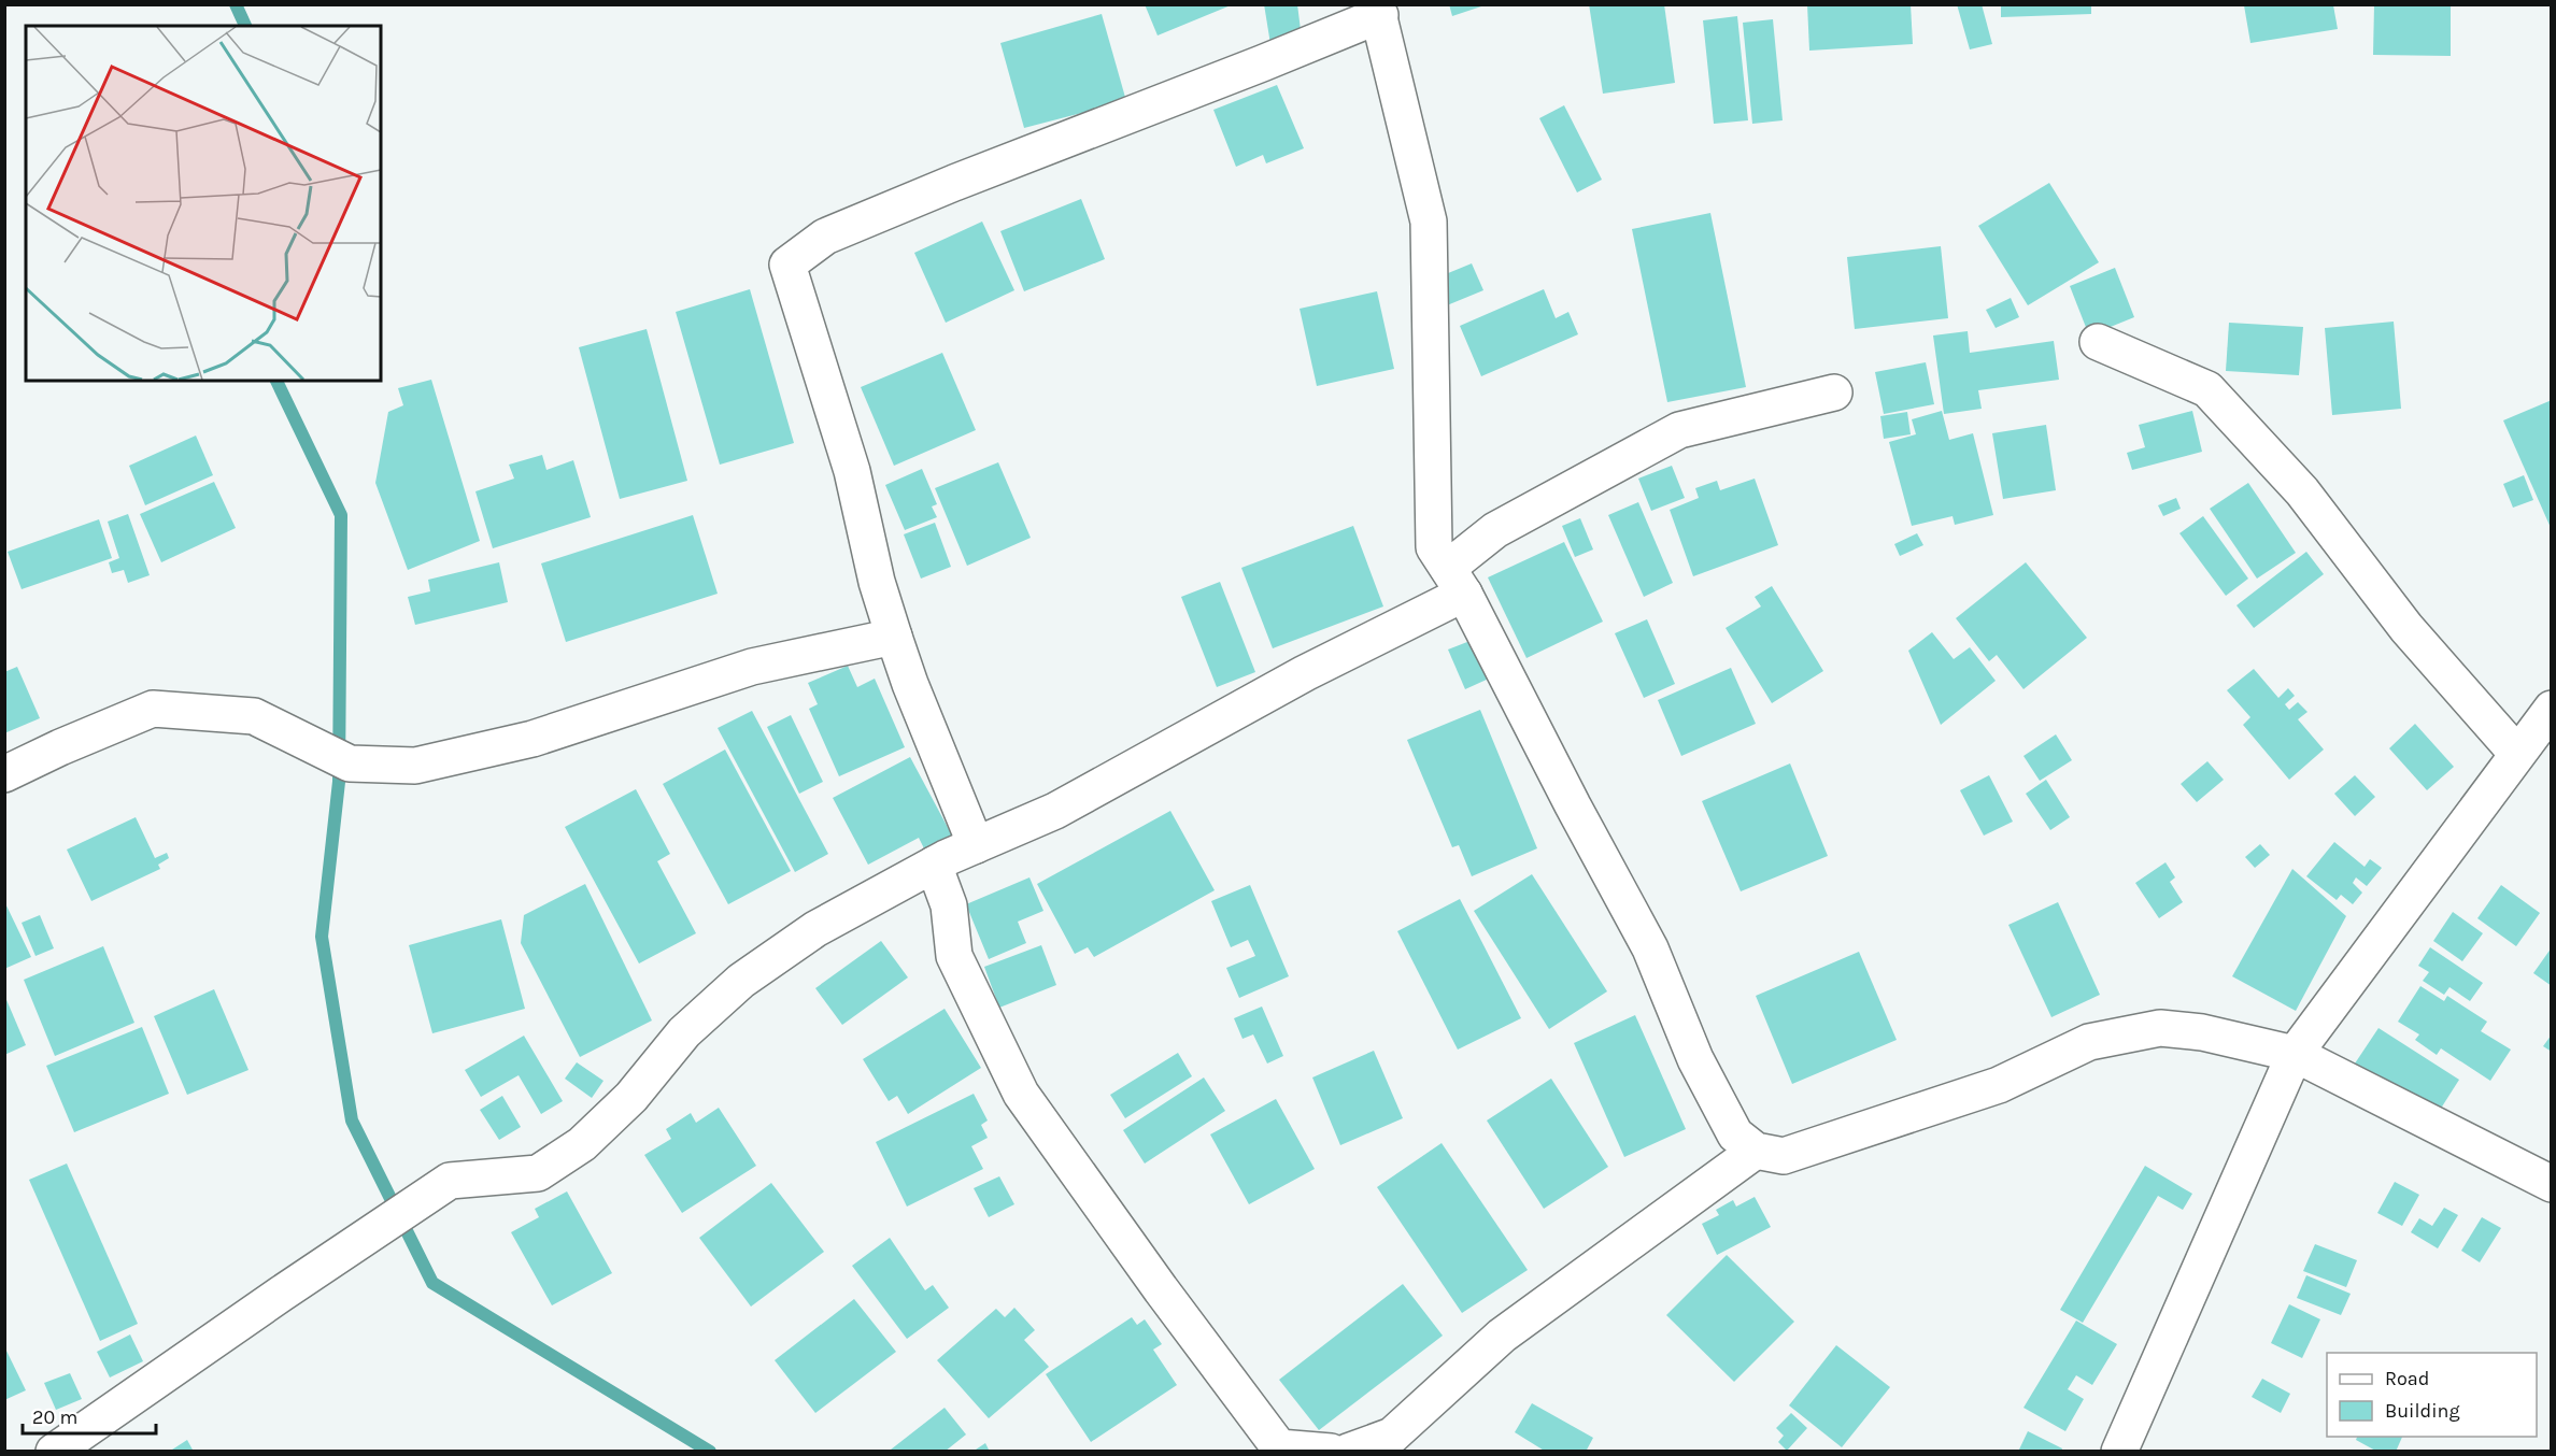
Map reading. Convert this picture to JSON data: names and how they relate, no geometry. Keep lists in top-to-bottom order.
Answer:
{
  "legend": ["Road", "Building"],
  "scale_bar": "20 m"
}
